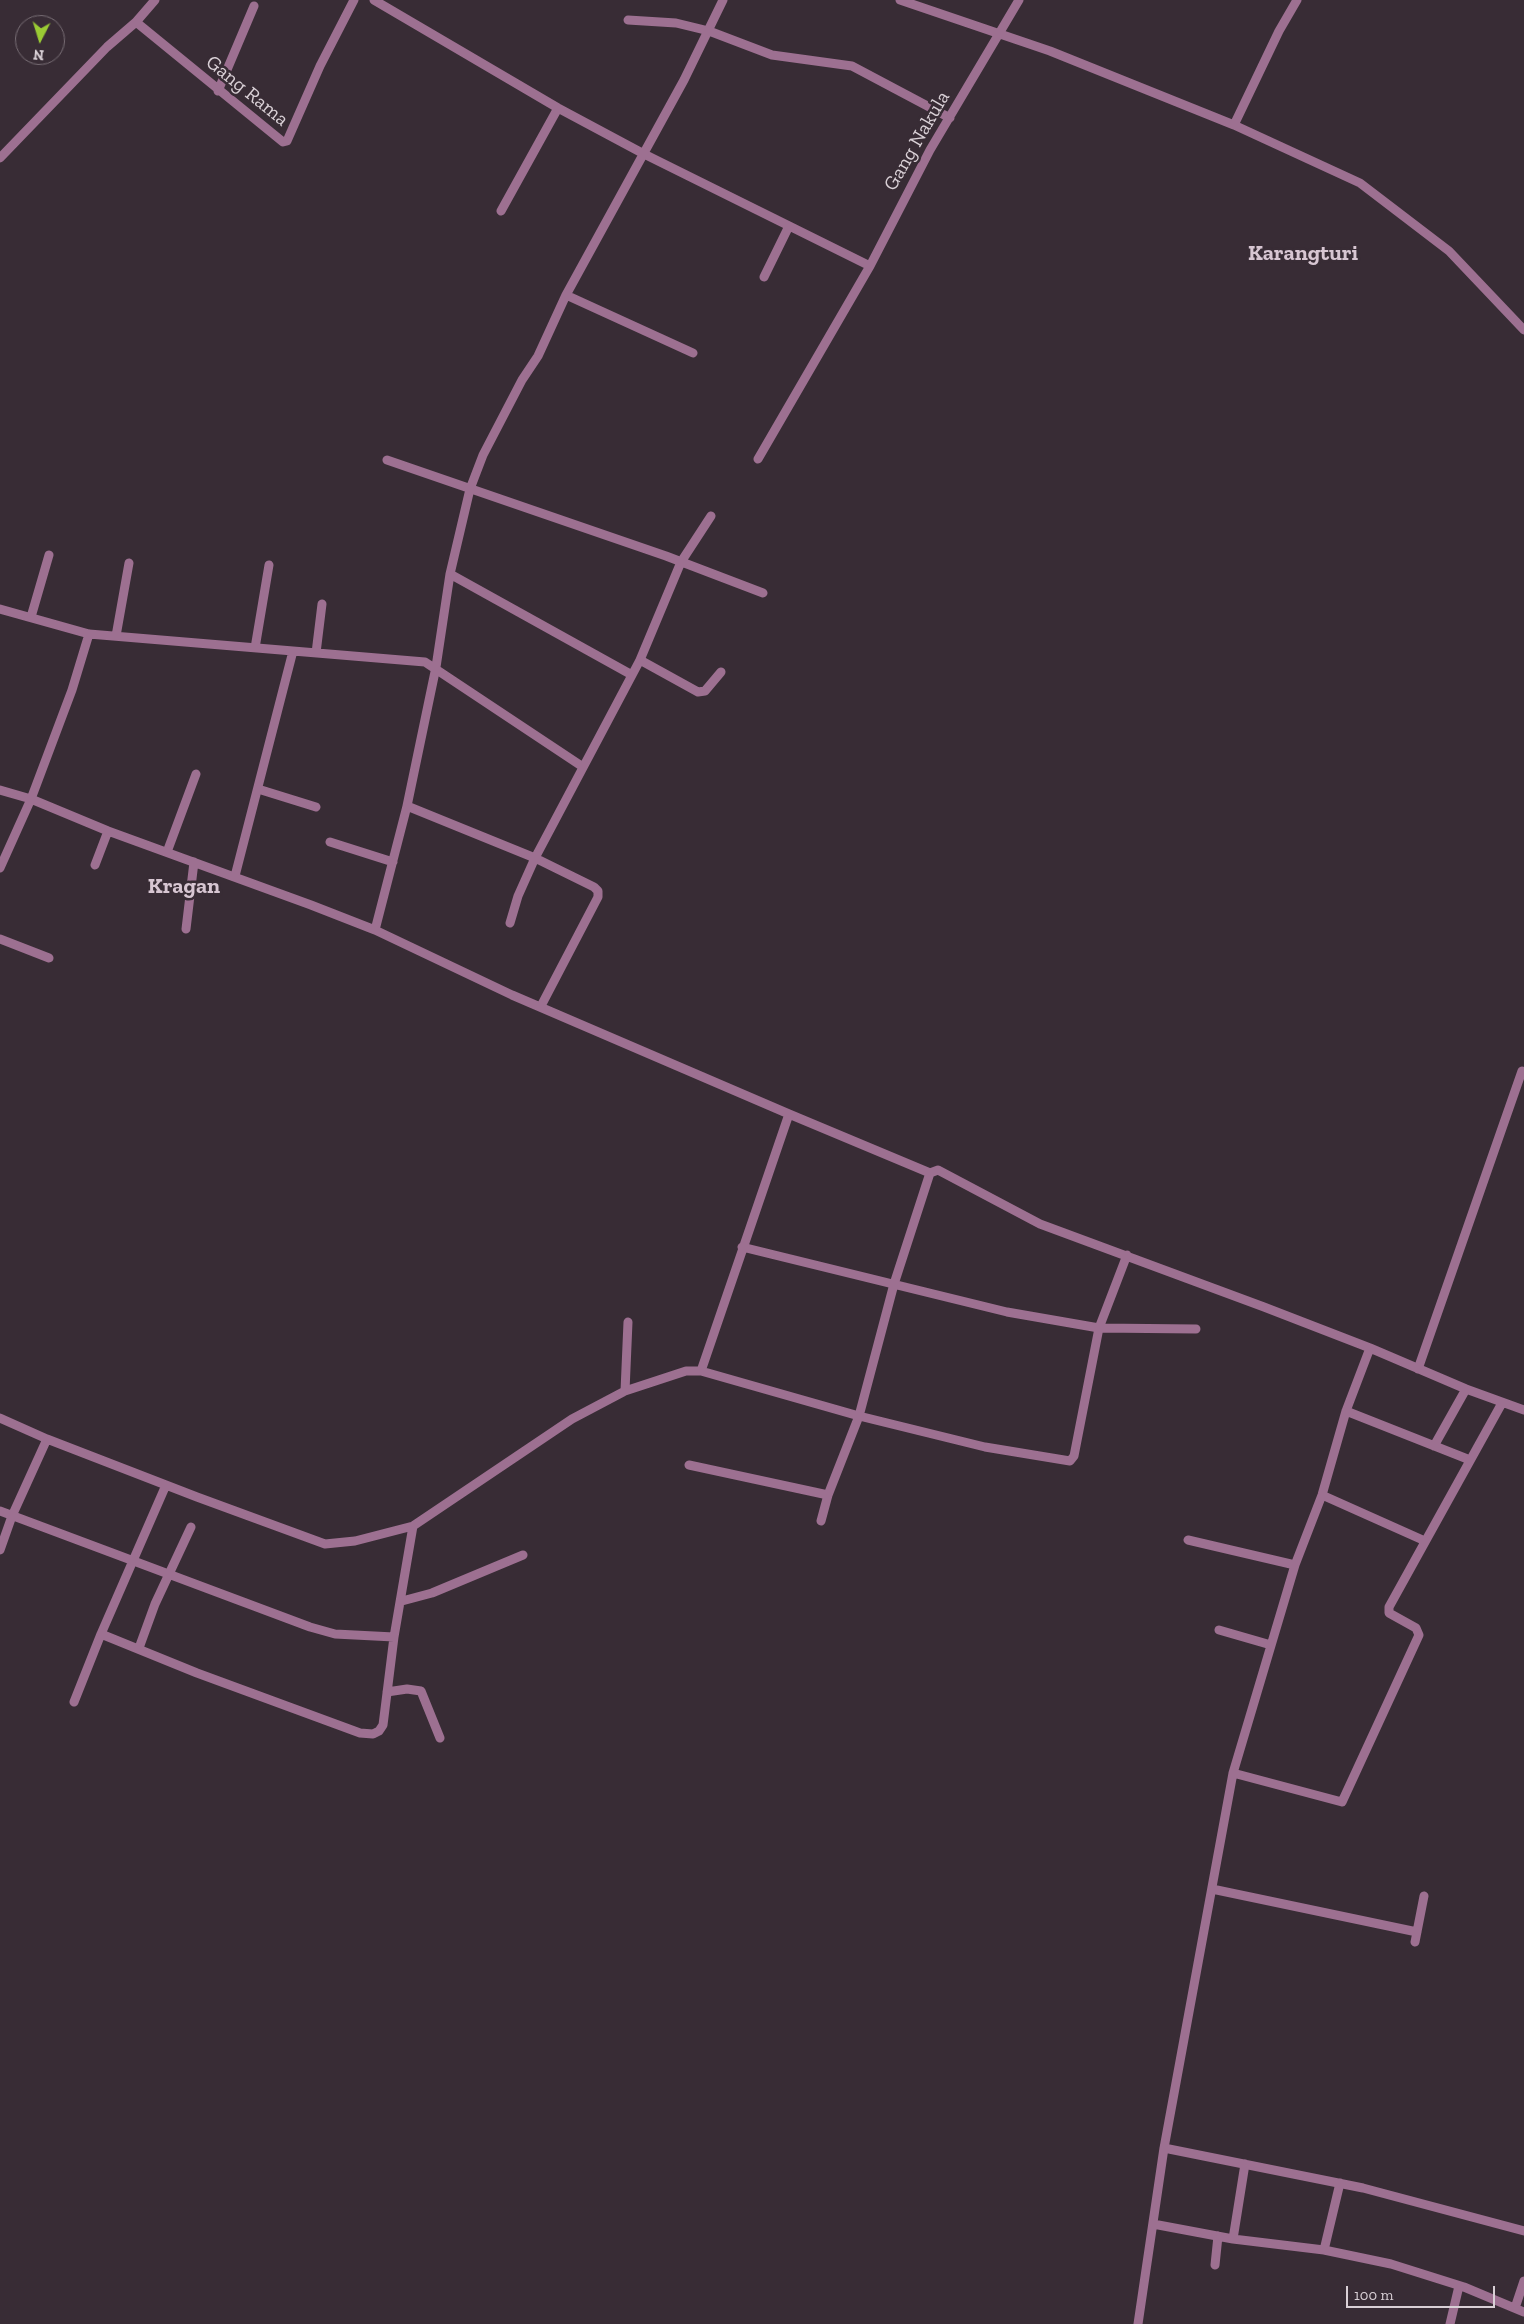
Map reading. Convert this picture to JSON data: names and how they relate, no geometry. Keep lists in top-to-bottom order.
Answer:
{
  "streets": {
    "street": ["Gang Rama", "Gang Nakula"]
  },
  "districts": ["Karangturi", "Kragan"],
  "scale_bar": "100 m",
  "north": "bottom"
}
